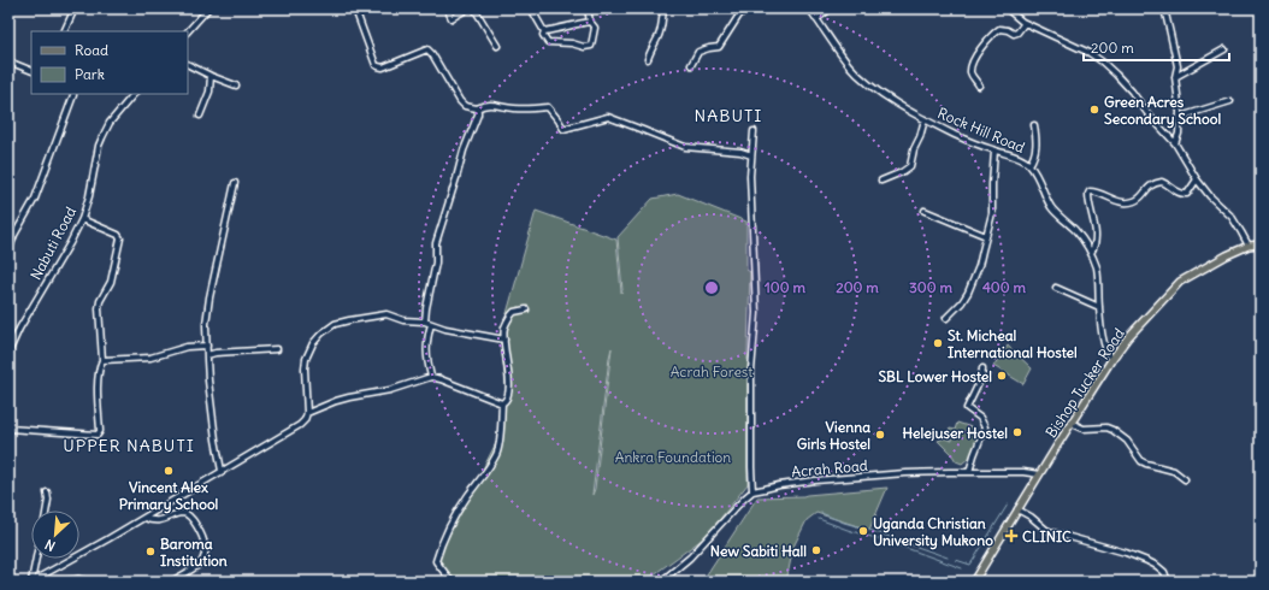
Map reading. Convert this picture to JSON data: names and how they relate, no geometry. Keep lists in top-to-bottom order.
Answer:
{
  "streets": {
    "main road": ["Bishop Tucker Road"],
    "street": ["Rock Hill Road", "Nabuti Road", "Acrah Road"]
  },
  "crossings": [
    ["Rock Hill Road", "Bishop Tucker Road"],
    ["Bishop Tucker Road", "Acrah Road"]
  ],
  "districts": ["NABUTI", "UPPER NABUTI"],
  "parks": ["Acrah Forest", "Ankra Foundation"],
  "places": {
    "other": [
      "Green Acres Secondary School",
      "St. Micheal International Hostel",
      "SBL Lower Hostel",
      "Helejuser Hostel",
      "Vienna Girls Hostel",
      "Vincent Alex Primary School",
      "Uganda Christian University Mukono",
      "New Sabiti Hall",
      "Baroma Institution"
    ],
    "health": ["CLINIC"]
  },
  "legend": ["Road", "Park"],
  "scale_bar": "200 m",
  "north": "bottom left",
  "rings": [
    "100 m",
    "200 m",
    "300 m",
    "400 m"
  ]
}
